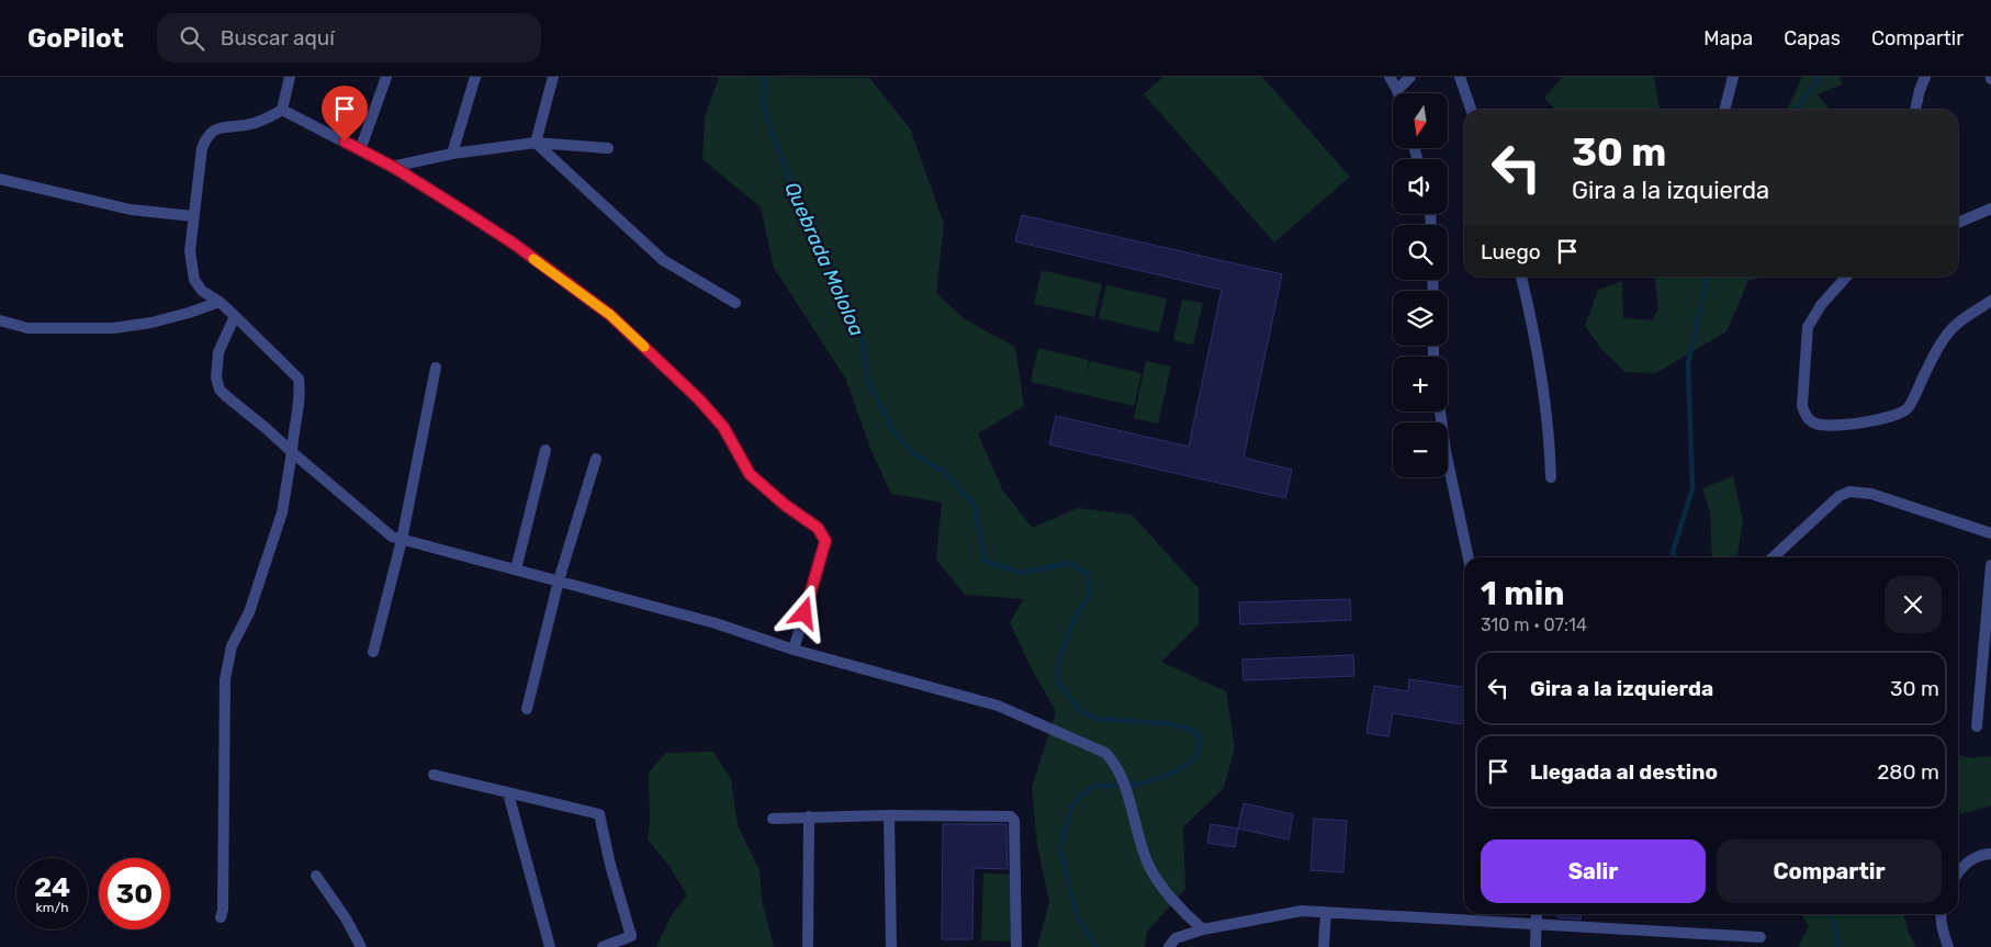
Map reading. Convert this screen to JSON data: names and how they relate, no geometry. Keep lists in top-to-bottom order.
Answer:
{
  "water": ["Quebrada Mololoa"],
  "north": "bottom",
  "page": {
    "header": "GoPilot",
    "search": "Buscar aquí",
    "nav": ["Mapa", "Capas", "Compartir"],
    "map_buttons": ["+", "−"],
    "turn": ["30 m", "Gira a la izquierda"],
    "then": "Luego",
    "heading": ["1 min", "310 m · 07:14"],
    "list": [
      {
        "name": "Gira a la izquierda",
        "value": "30 m"
      },
      {
        "name": "Llegada al destino",
        "value": "280 m"
      }
    ],
    "buttons": ["Salir", "Compartir"],
    "speed": "24 km/h",
    "limit": "30"
  }
}
